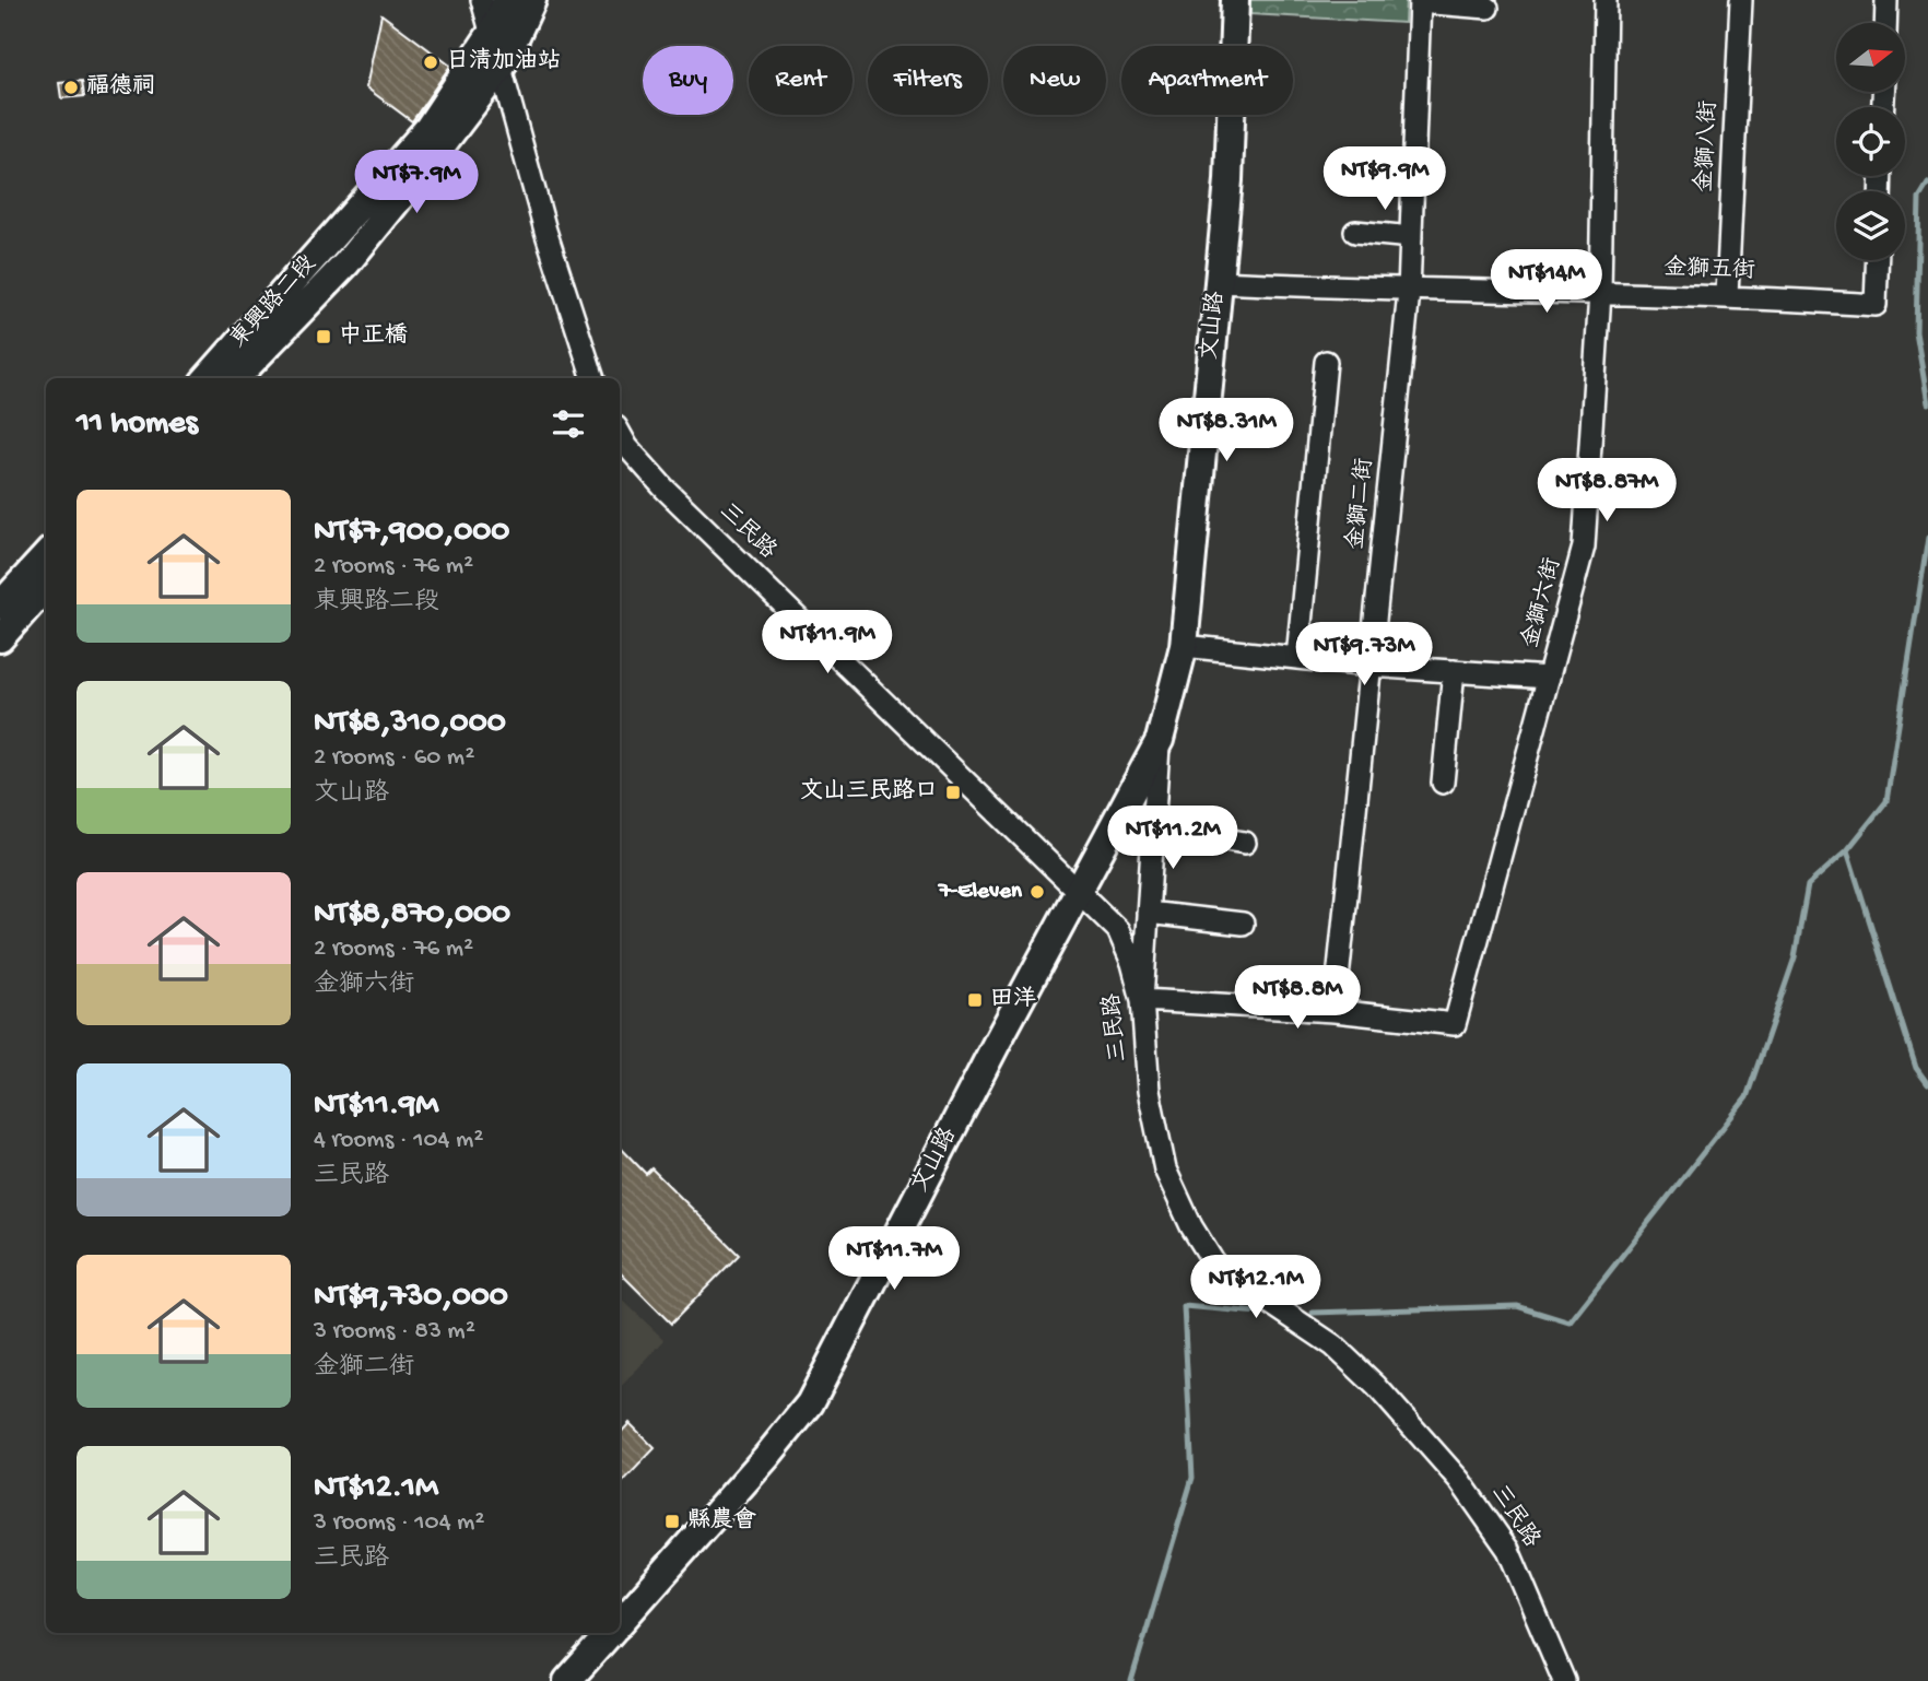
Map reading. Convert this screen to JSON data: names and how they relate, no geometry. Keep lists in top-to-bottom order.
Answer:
{
  "streets": {
    "main road": ["東興路二段", "文山路"],
    "street": [
      "金獅八街",
      "金獅五街",
      "金獅二街",
      "三民路",
      "金獅六街"
    ]
  },
  "crossings": [
    ["金獅八街", "金獅五街"],
    ["金獅五街", "文山路"],
    ["金獅五街", "金獅二街"],
    ["金獅五街", "金獅六街"],
    ["文山路", "三民路"],
    ["金獅二街", "金獅六街"]
  ],
  "places": {
    "other": ["日清加油站", "福德祠", "7-Eleven"],
    "transit": [
      "中正橋",
      "文山三民路口",
      "田洋",
      "縣農會"
    ]
  },
  "north": "right",
  "page": {
    "chip": [
      "Buy",
      "Rent",
      "Filters",
      "New",
      "Apartment"
    ],
    "price": [
      "NT$9.9M",
      "NT$7.9M",
      "NT$14M",
      "NT$8.31M",
      "NT$8.87M",
      "NT$11.9M",
      "NT$9.73M",
      "NT$11.2M",
      "NT$8.8M",
      "NT$11.7M",
      "NT$12.1M"
    ],
    "heading": "11 homes",
    "list": [
      {
        "name": "NT$7,900,000",
        "note": "2 rooms · 76 m² · 東興路二段"
      },
      {
        "name": "NT$8,310,000",
        "note": "2 rooms · 60 m² · 文山路"
      },
      {
        "name": "NT$8,870,000",
        "note": "2 rooms · 76 m² · 金獅六街"
      },
      {
        "name": "NT$11.9M",
        "note": "4 rooms · 104 m² · 三民路"
      },
      {
        "name": "NT$9,730,000",
        "note": "3 rooms · 83 m² · 金獅二街"
      },
      {
        "name": "NT$12.1M",
        "note": "3 rooms · 104 m² · 三民路"
      }
    ]
  }
}
